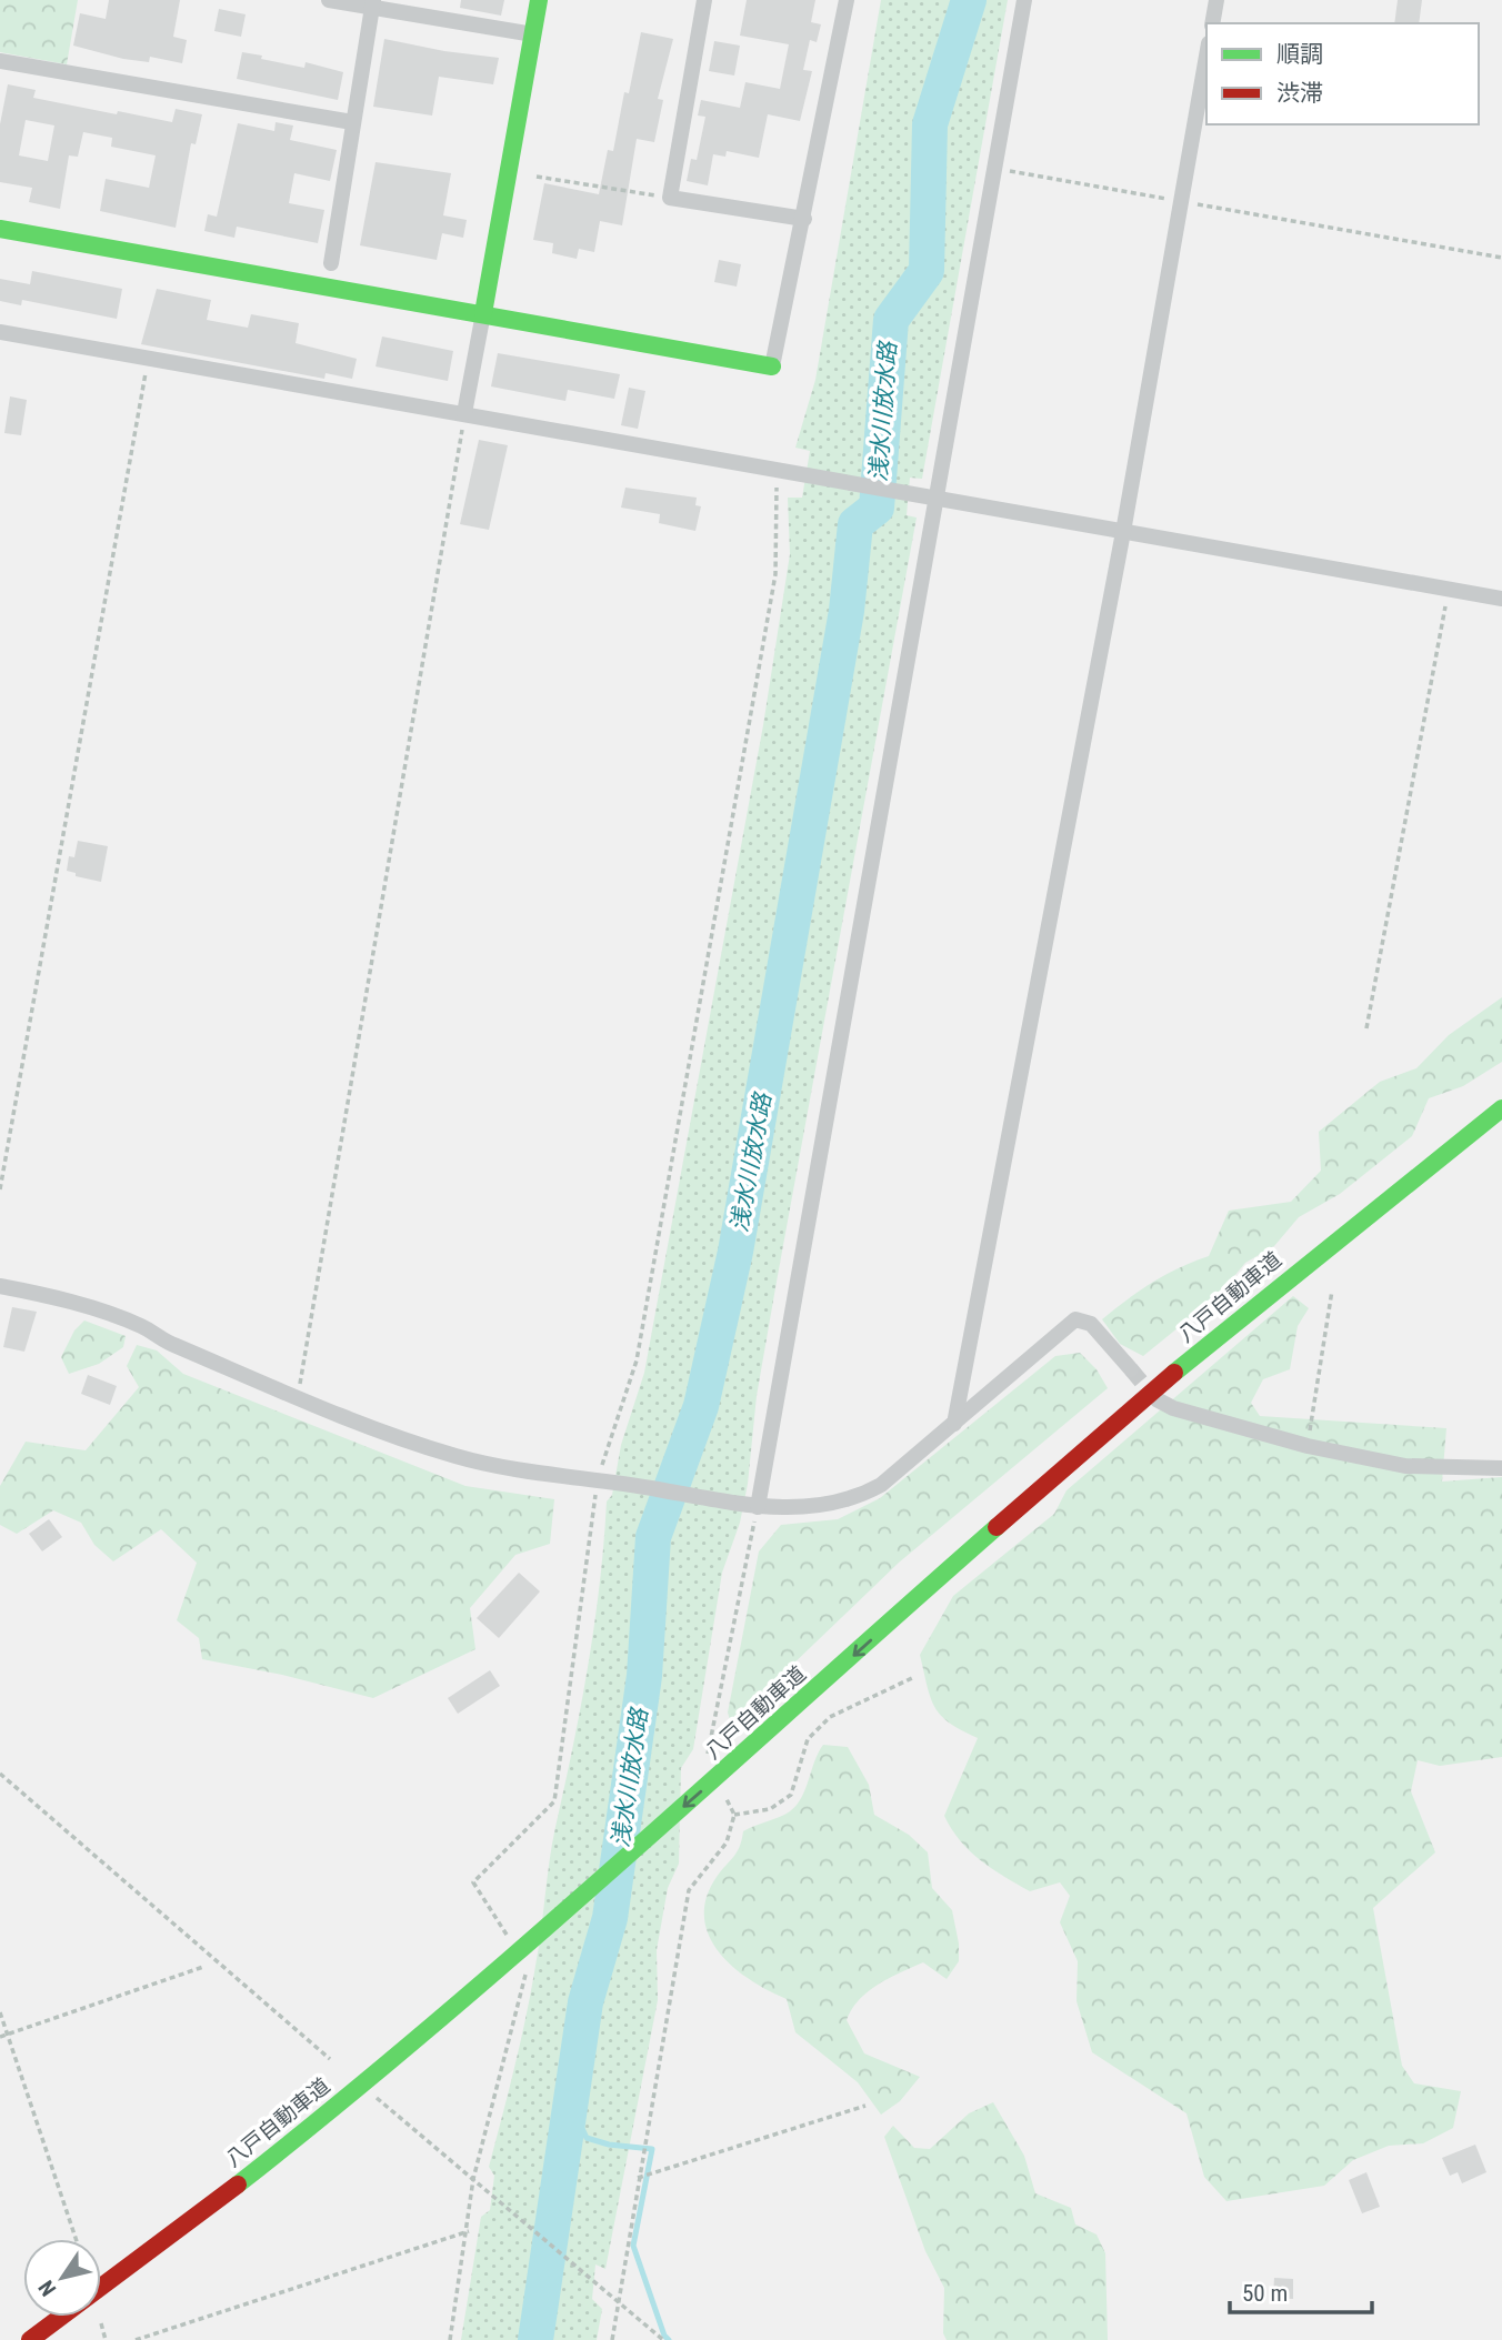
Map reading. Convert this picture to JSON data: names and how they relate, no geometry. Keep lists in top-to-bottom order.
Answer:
{
  "streets": {
    "main road": ["八戸自動車道"]
  },
  "water": ["浅水川放水路"],
  "legend": ["順調", "渋滞"],
  "scale_bar": "50 m",
  "north": "bottom left"
}
